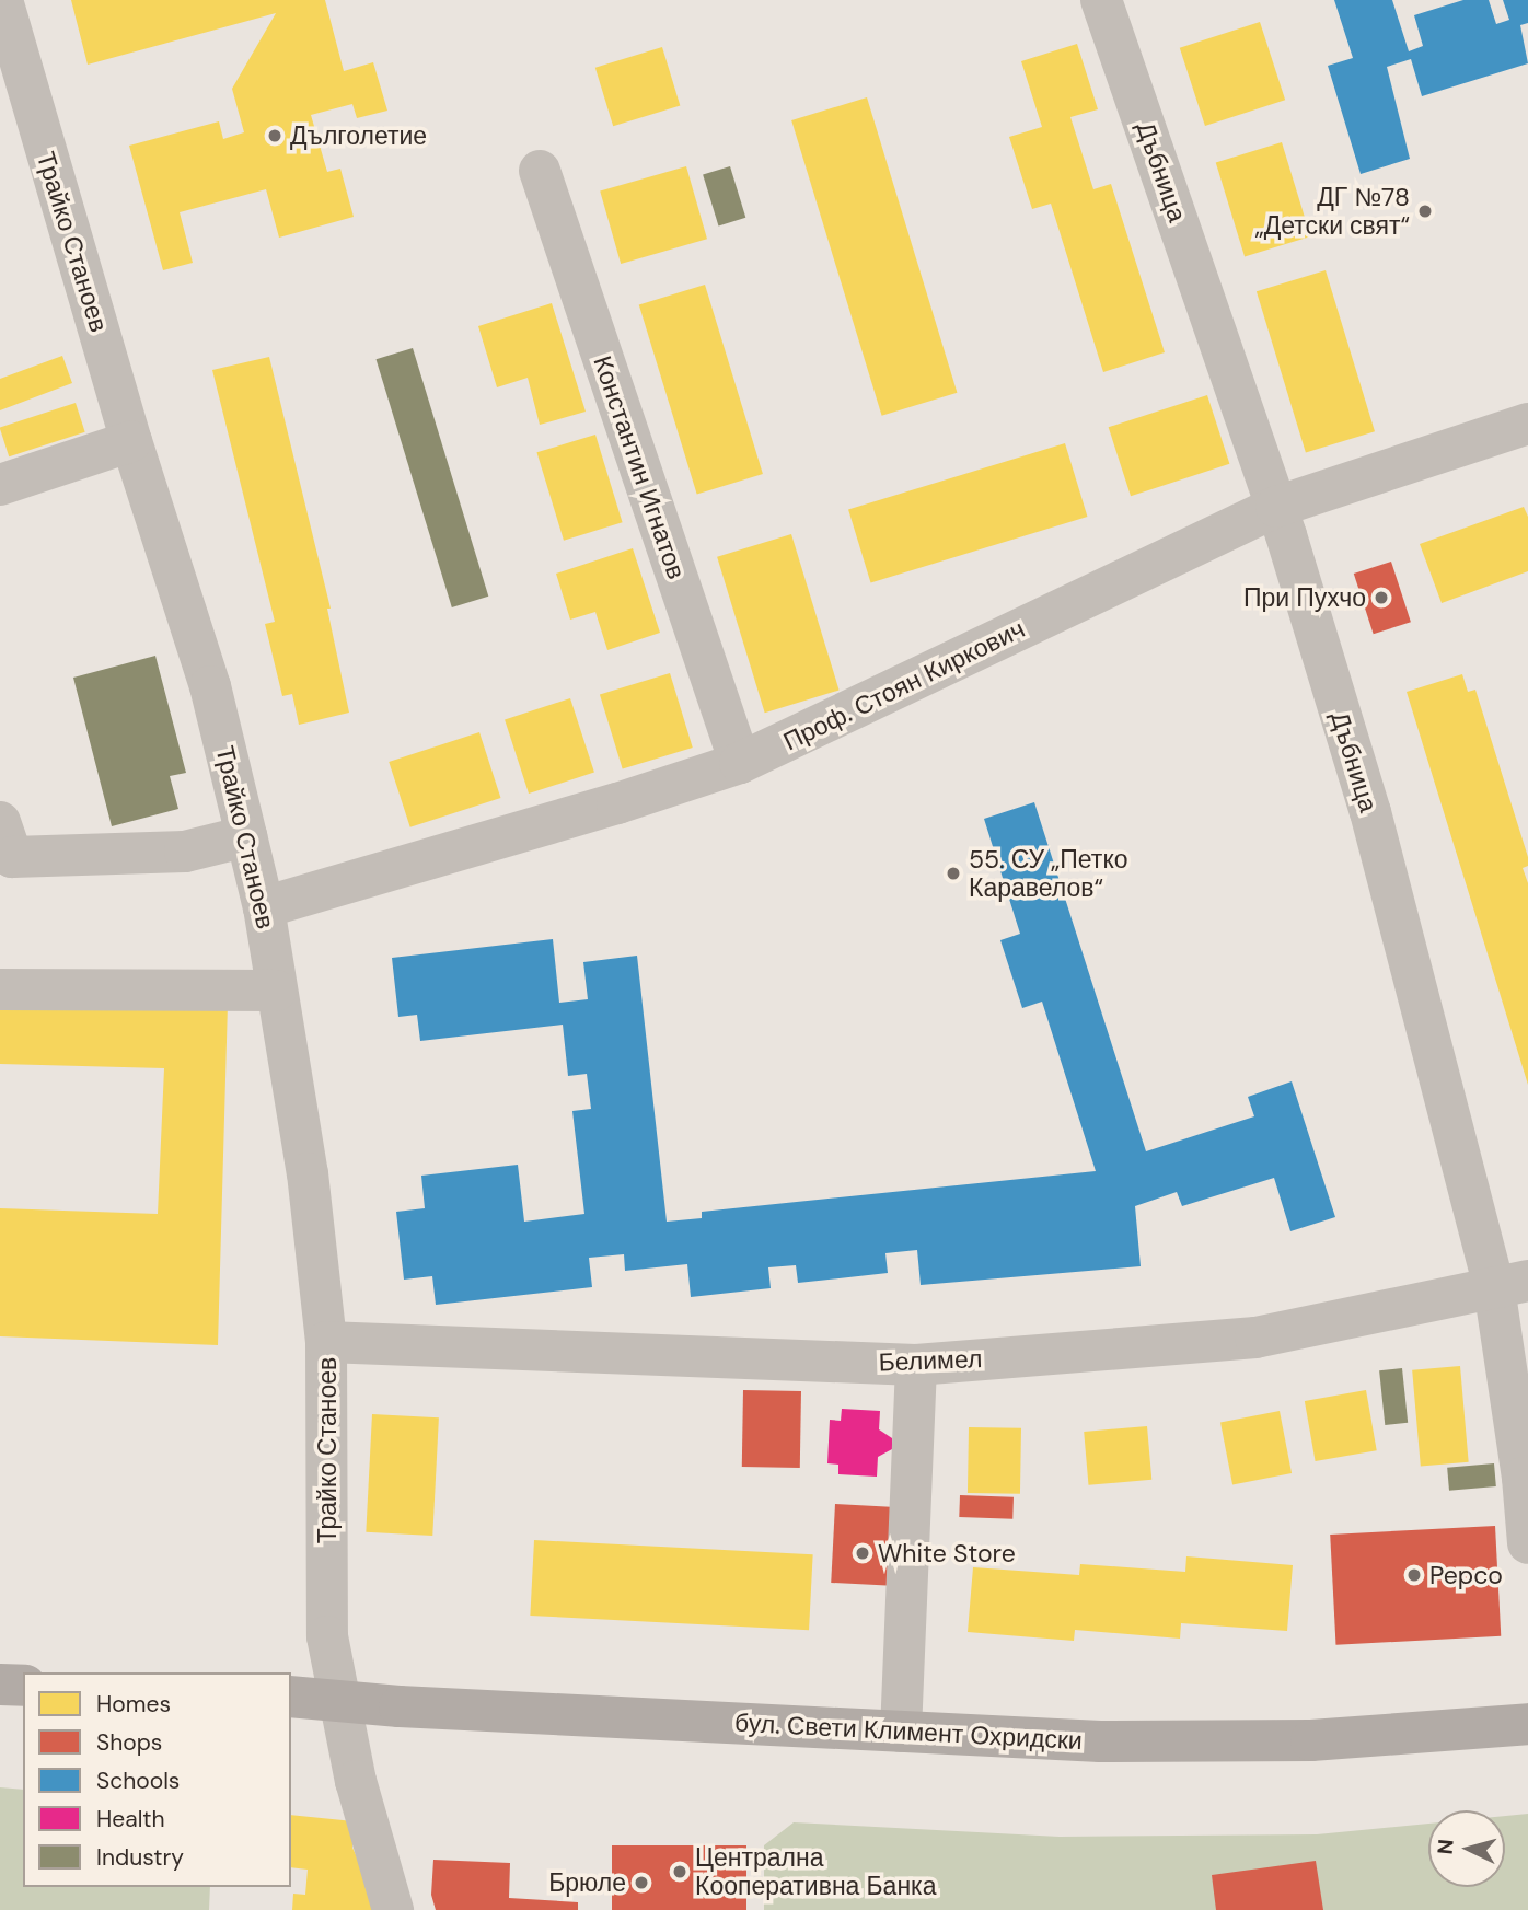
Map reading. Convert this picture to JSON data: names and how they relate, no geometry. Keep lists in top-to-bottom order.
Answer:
{
  "streets": {
    "main road": ["бул. Свети Климент Охридски"],
    "street": [
      "Дъбница",
      "Трайко Станоев",
      "Константин Игнатов",
      "Проф. Стоян Киркович",
      "Белимел"
    ]
  },
  "crossings": [
    ["Дъбница", "Проф. Стоян Киркович"],
    ["Дъбница", "Белимел"],
    ["Трайко Станоев", "Проф. Стоян Киркович"],
    ["Трайко Станоев", "Белимел"],
    ["Трайко Станоев", "бул. Свети Климент Охридски"],
    ["Константин Игнатов", "Проф. Стоян Киркович"]
  ],
  "places": [
    "Дълголетие",
    "ДГ №78 „Детски свят“",
    "При Пухчо",
    "55. СУ „Петко Каравелов“",
    "White Store",
    "Pepco",
    "Централна Кооперативна Банка",
    "Брюле"
  ],
  "legend": [
    "Homes",
    "Shops",
    "Schools",
    "Health",
    "Industry"
  ],
  "north": "left"
}
